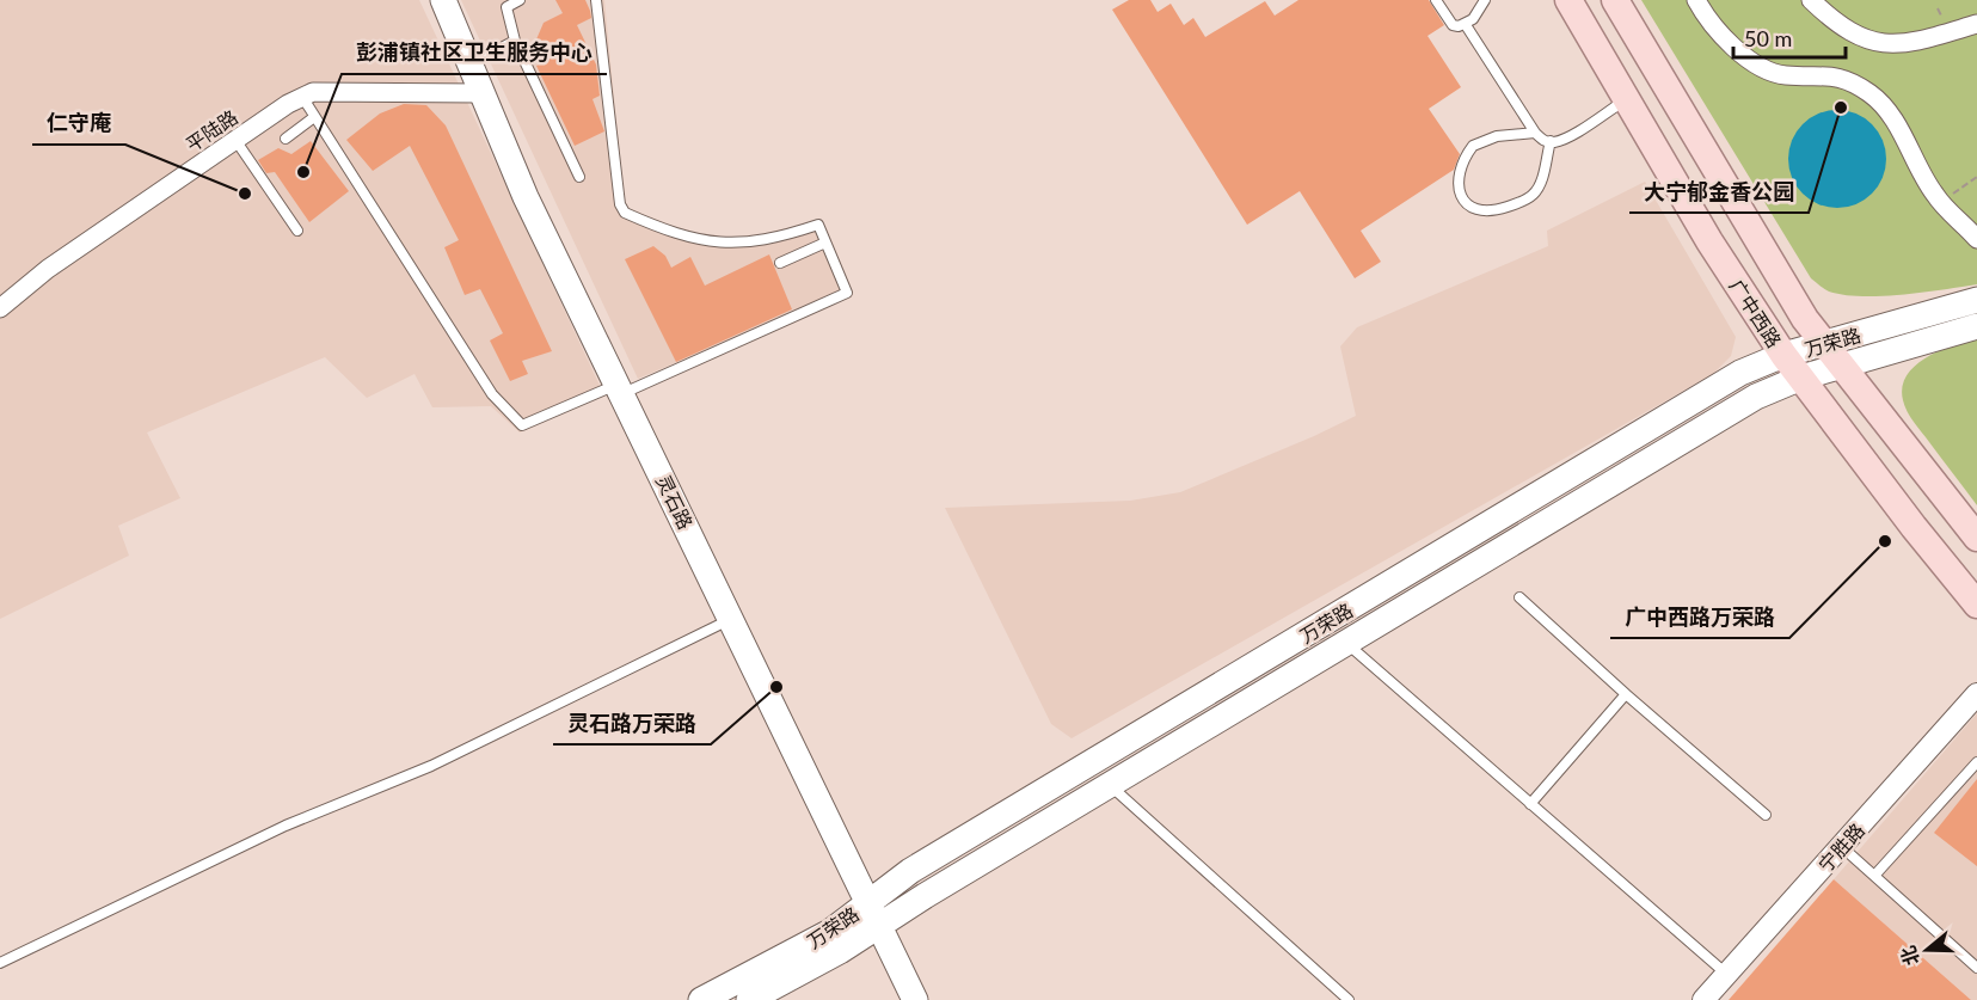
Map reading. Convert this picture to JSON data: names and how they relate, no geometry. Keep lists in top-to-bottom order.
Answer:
{
  "streets": {
    "main road": ["广中西路", "万荣路", "灵石路"],
    "street": ["平陆路", "宁胜路"]
  },
  "crossings": [
    ["平陆路", "灵石路"],
    ["广中西路", "万荣路"],
    ["万荣路", "灵石路"]
  ],
  "places": [
    "大宁郁金香公园",
    "彭浦镇社区卫生服务中心",
    "仁守庵",
    "广中西路万荣路",
    "灵石路万荣路"
  ],
  "scale_bar": "50 m",
  "north": "left"
}
